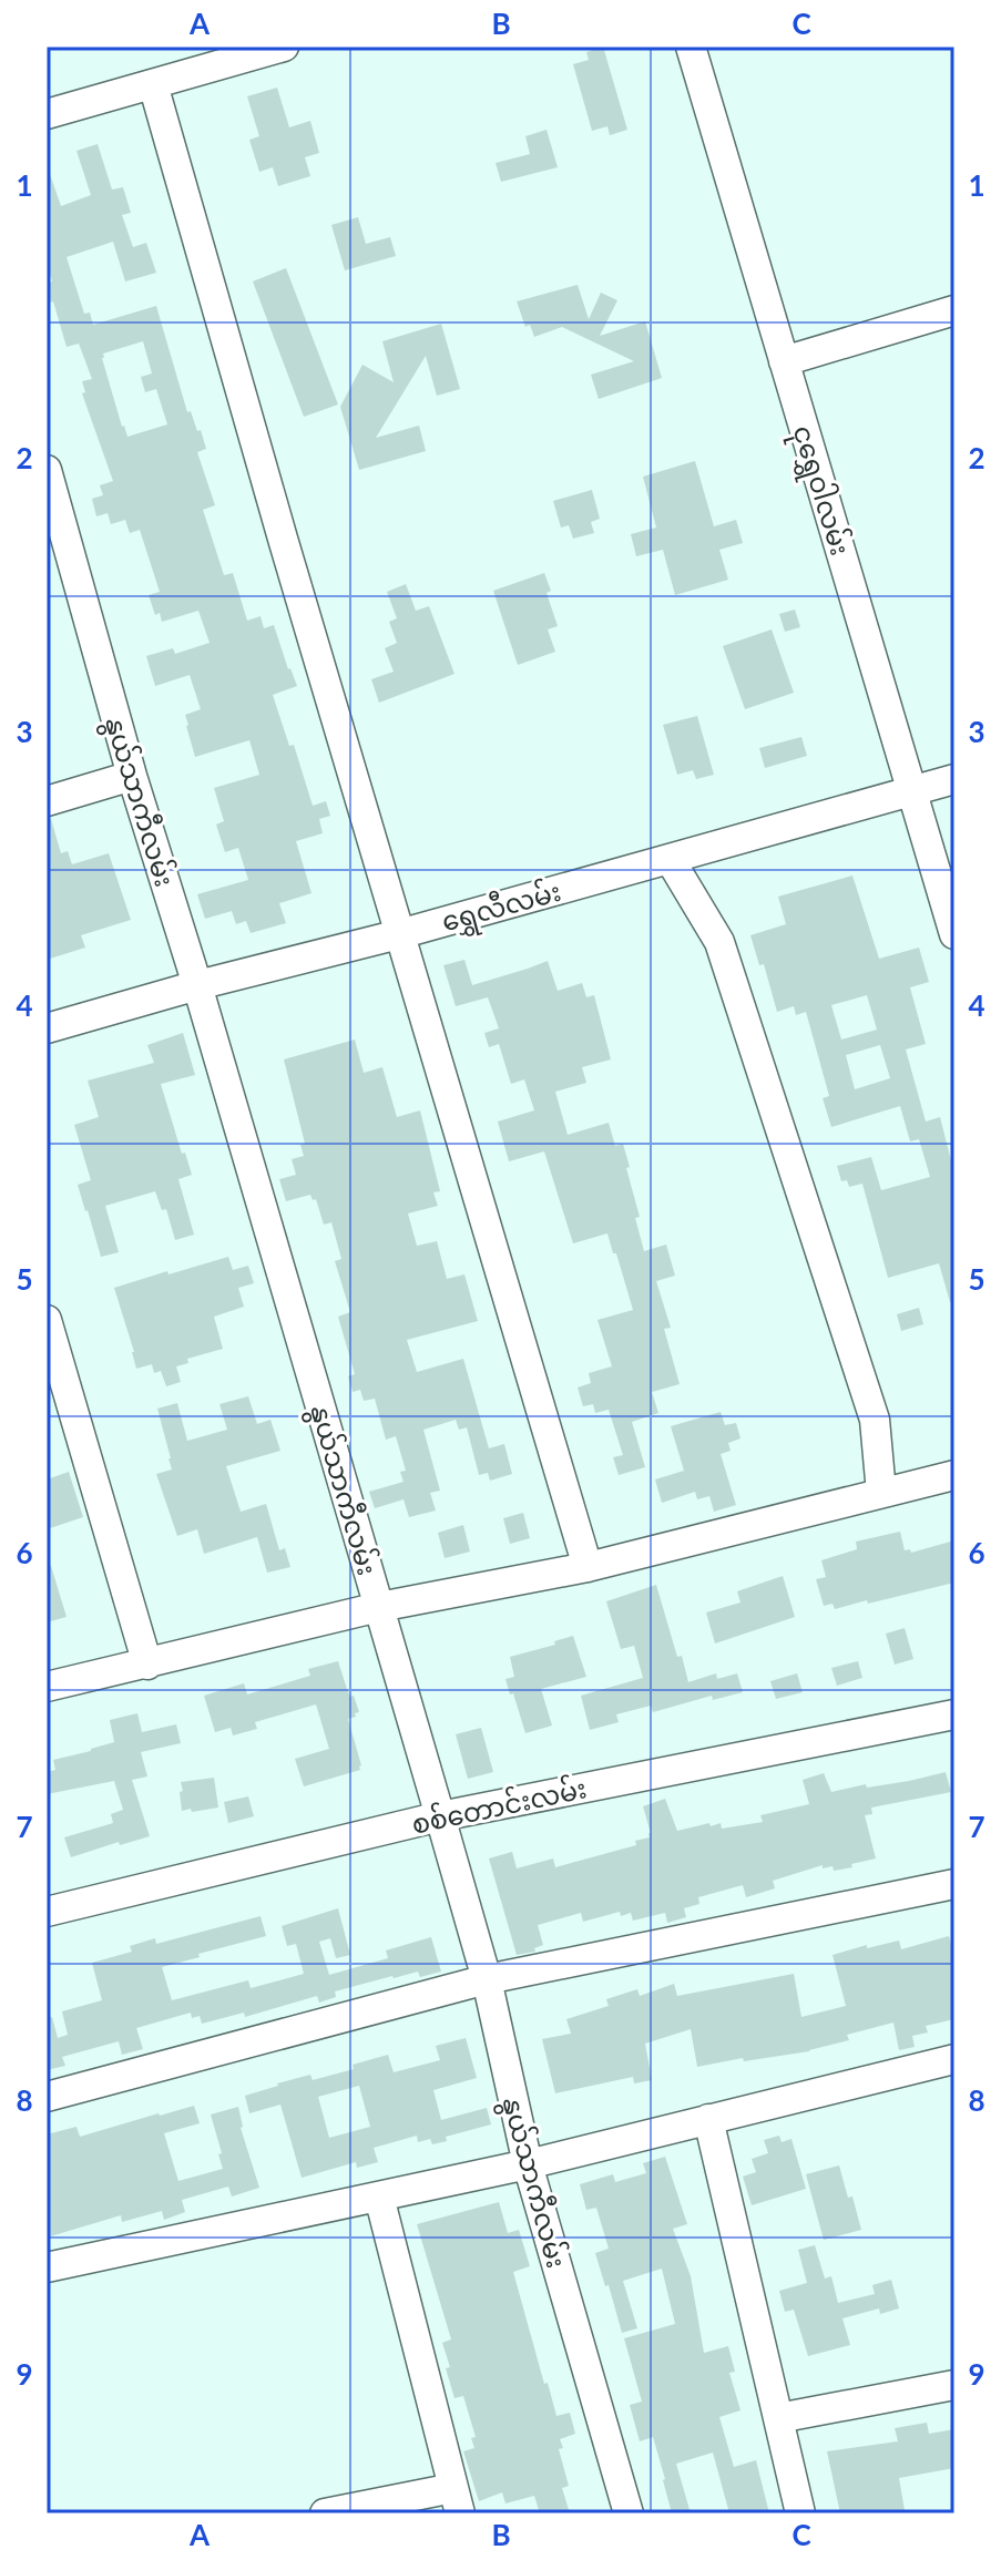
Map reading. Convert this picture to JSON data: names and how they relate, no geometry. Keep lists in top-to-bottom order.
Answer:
{
  "streets": {
    "street": [
      "ငုရွှေဝါလမ်း",
      "နွယ်သာကီလမ်း",
      "ရွှေလီလမ်း",
      "စစ်တောင်းလမ်း"
    ]
  },
  "crossings": [
    ["ငုရွှေဝါလမ်း", "ရွှေလီလမ်း"],
    ["နွယ်သာကီလမ်း", "ရွှေလီလမ်း"],
    ["နွယ်သာကီလမ်း", "စစ်တောင်းလမ်း"]
  ],
  "grid": {
    "columns": ["A", "B", "C"],
    "rows": [
      "1",
      "2",
      "3",
      "4",
      "5",
      "6",
      "7",
      "8",
      "9"
    ]
  }
}
